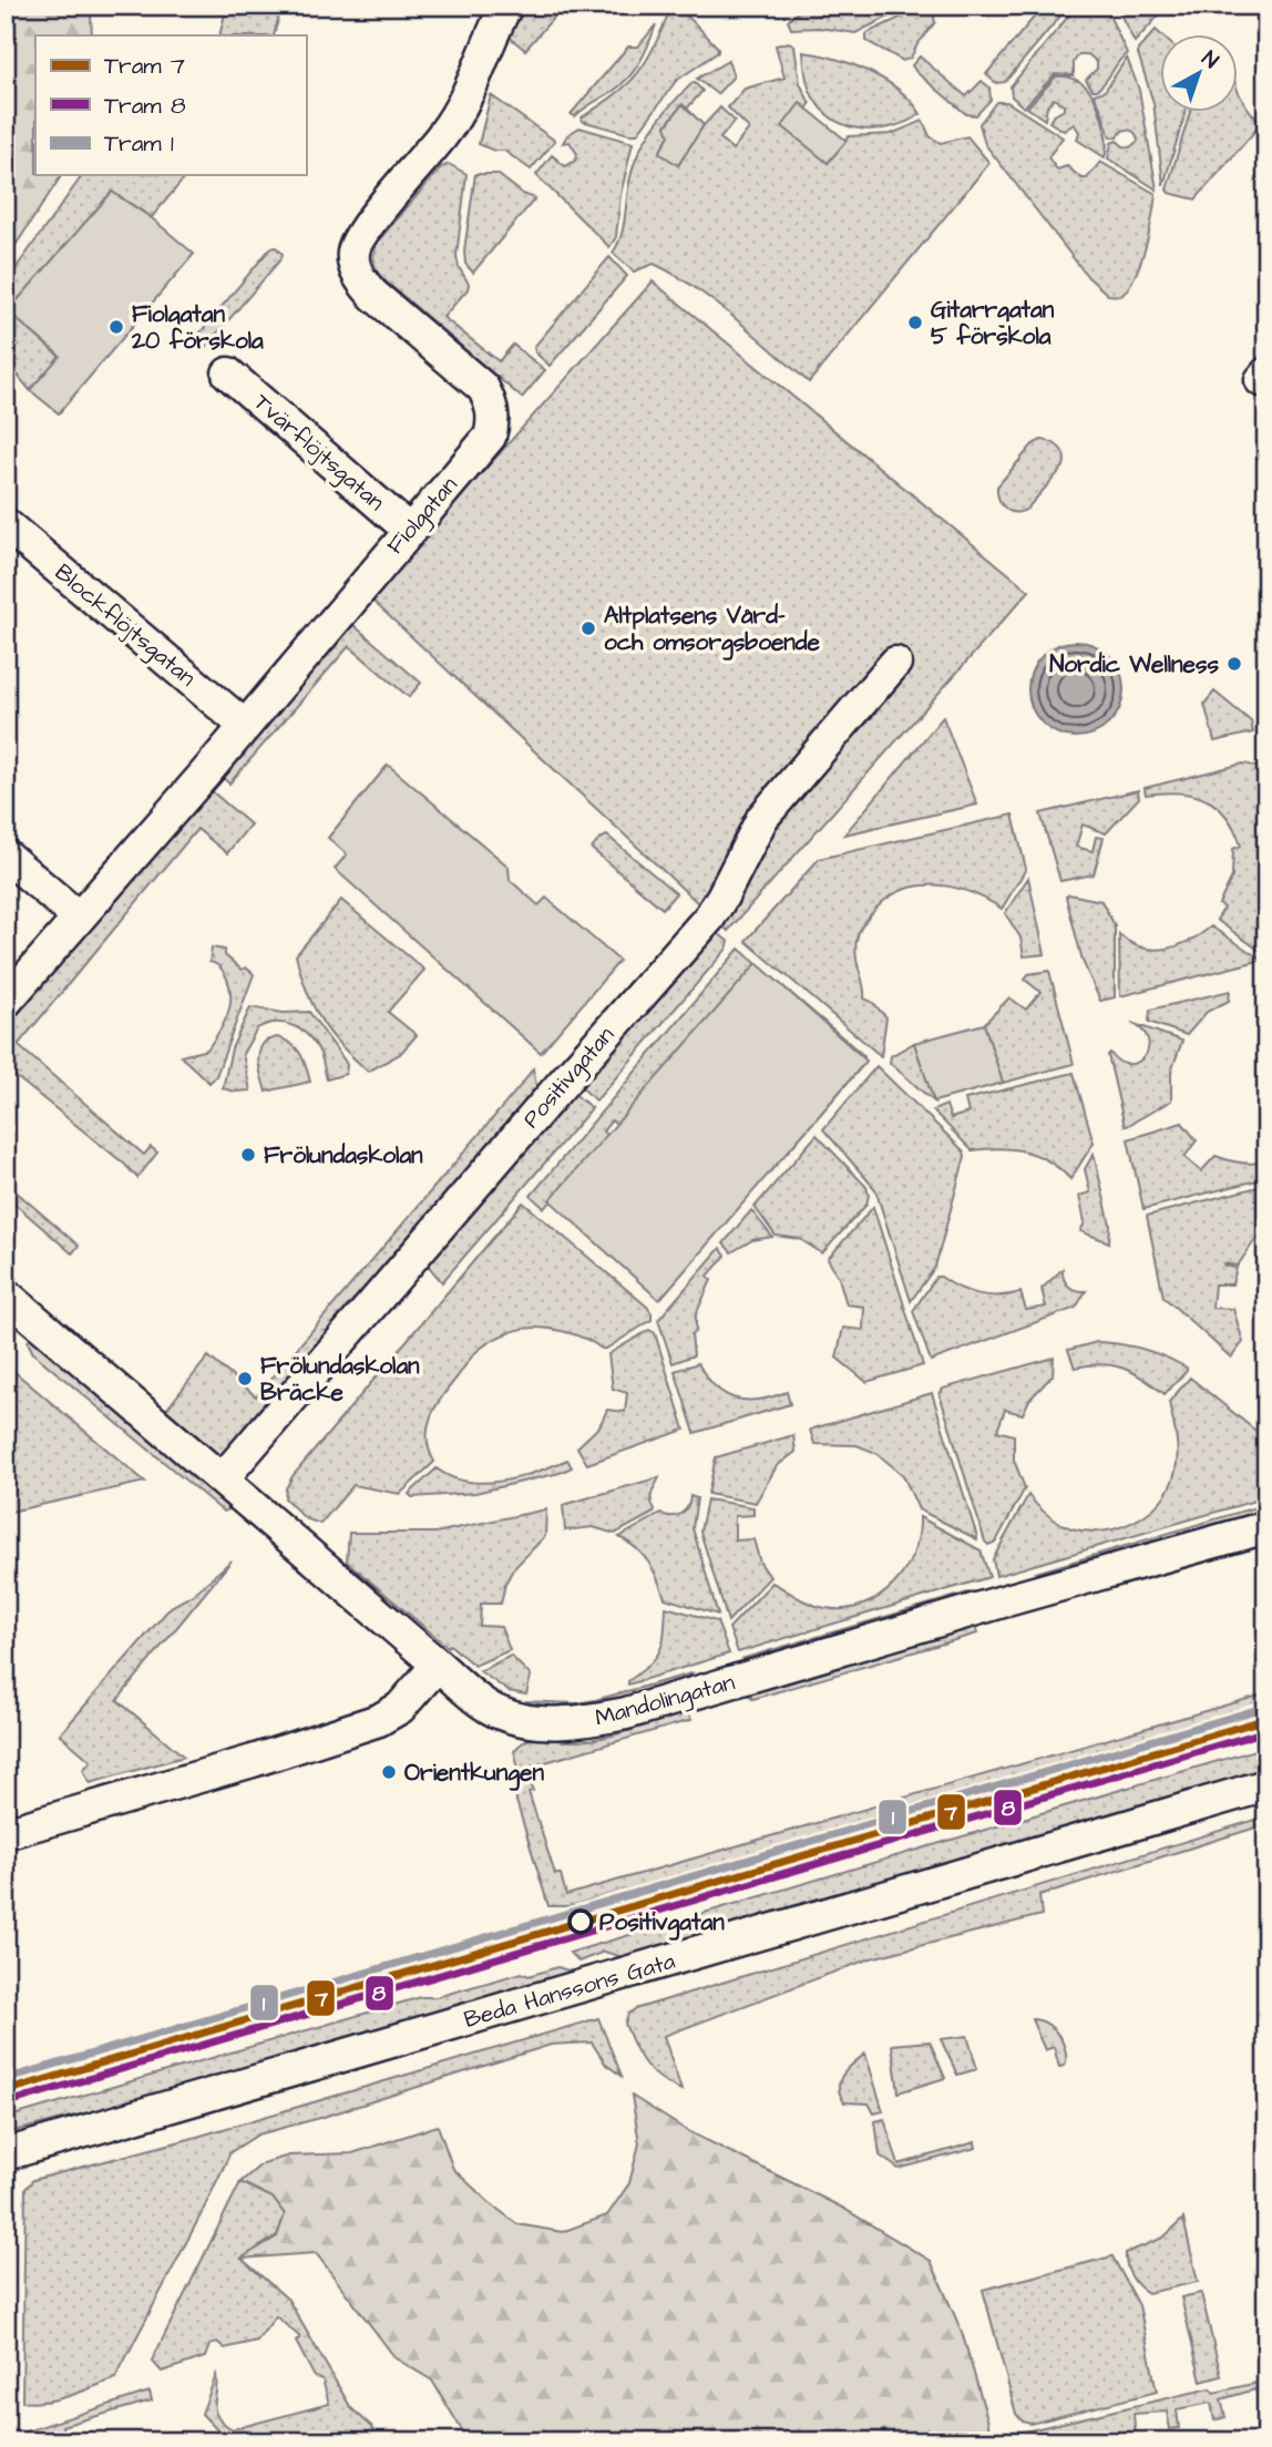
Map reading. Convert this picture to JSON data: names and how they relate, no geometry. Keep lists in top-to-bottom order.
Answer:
{
  "streets": {
    "street": [
      "Tvärflöjtsgatan",
      "Fiolgatan",
      "Blockflöjtsgatan",
      "Positivgatan",
      "Mandolingatan",
      "Beda Hanssons Gata"
    ]
  },
  "crossings": [
    ["Tvärflöjtsgatan", "Fiolgatan"],
    ["Fiolgatan", "Blockflöjtsgatan"]
  ],
  "places": [
    "Gitarrgatan 5 förskola",
    "Fiolgatan 20 förskola",
    "Altplatsens Vård- och omsorgsboende",
    "Nordic Wellness",
    "Frölundaskolan",
    "Frölundaskolan Bräcke",
    "Orientkungen",
    "Positivgatan"
  ],
  "lines": ["tram line 1", "tram line 7", "tram line 8"],
  "legend": ["Tram 7", "Tram 8", "Tram 1"],
  "north": "top right"
}
